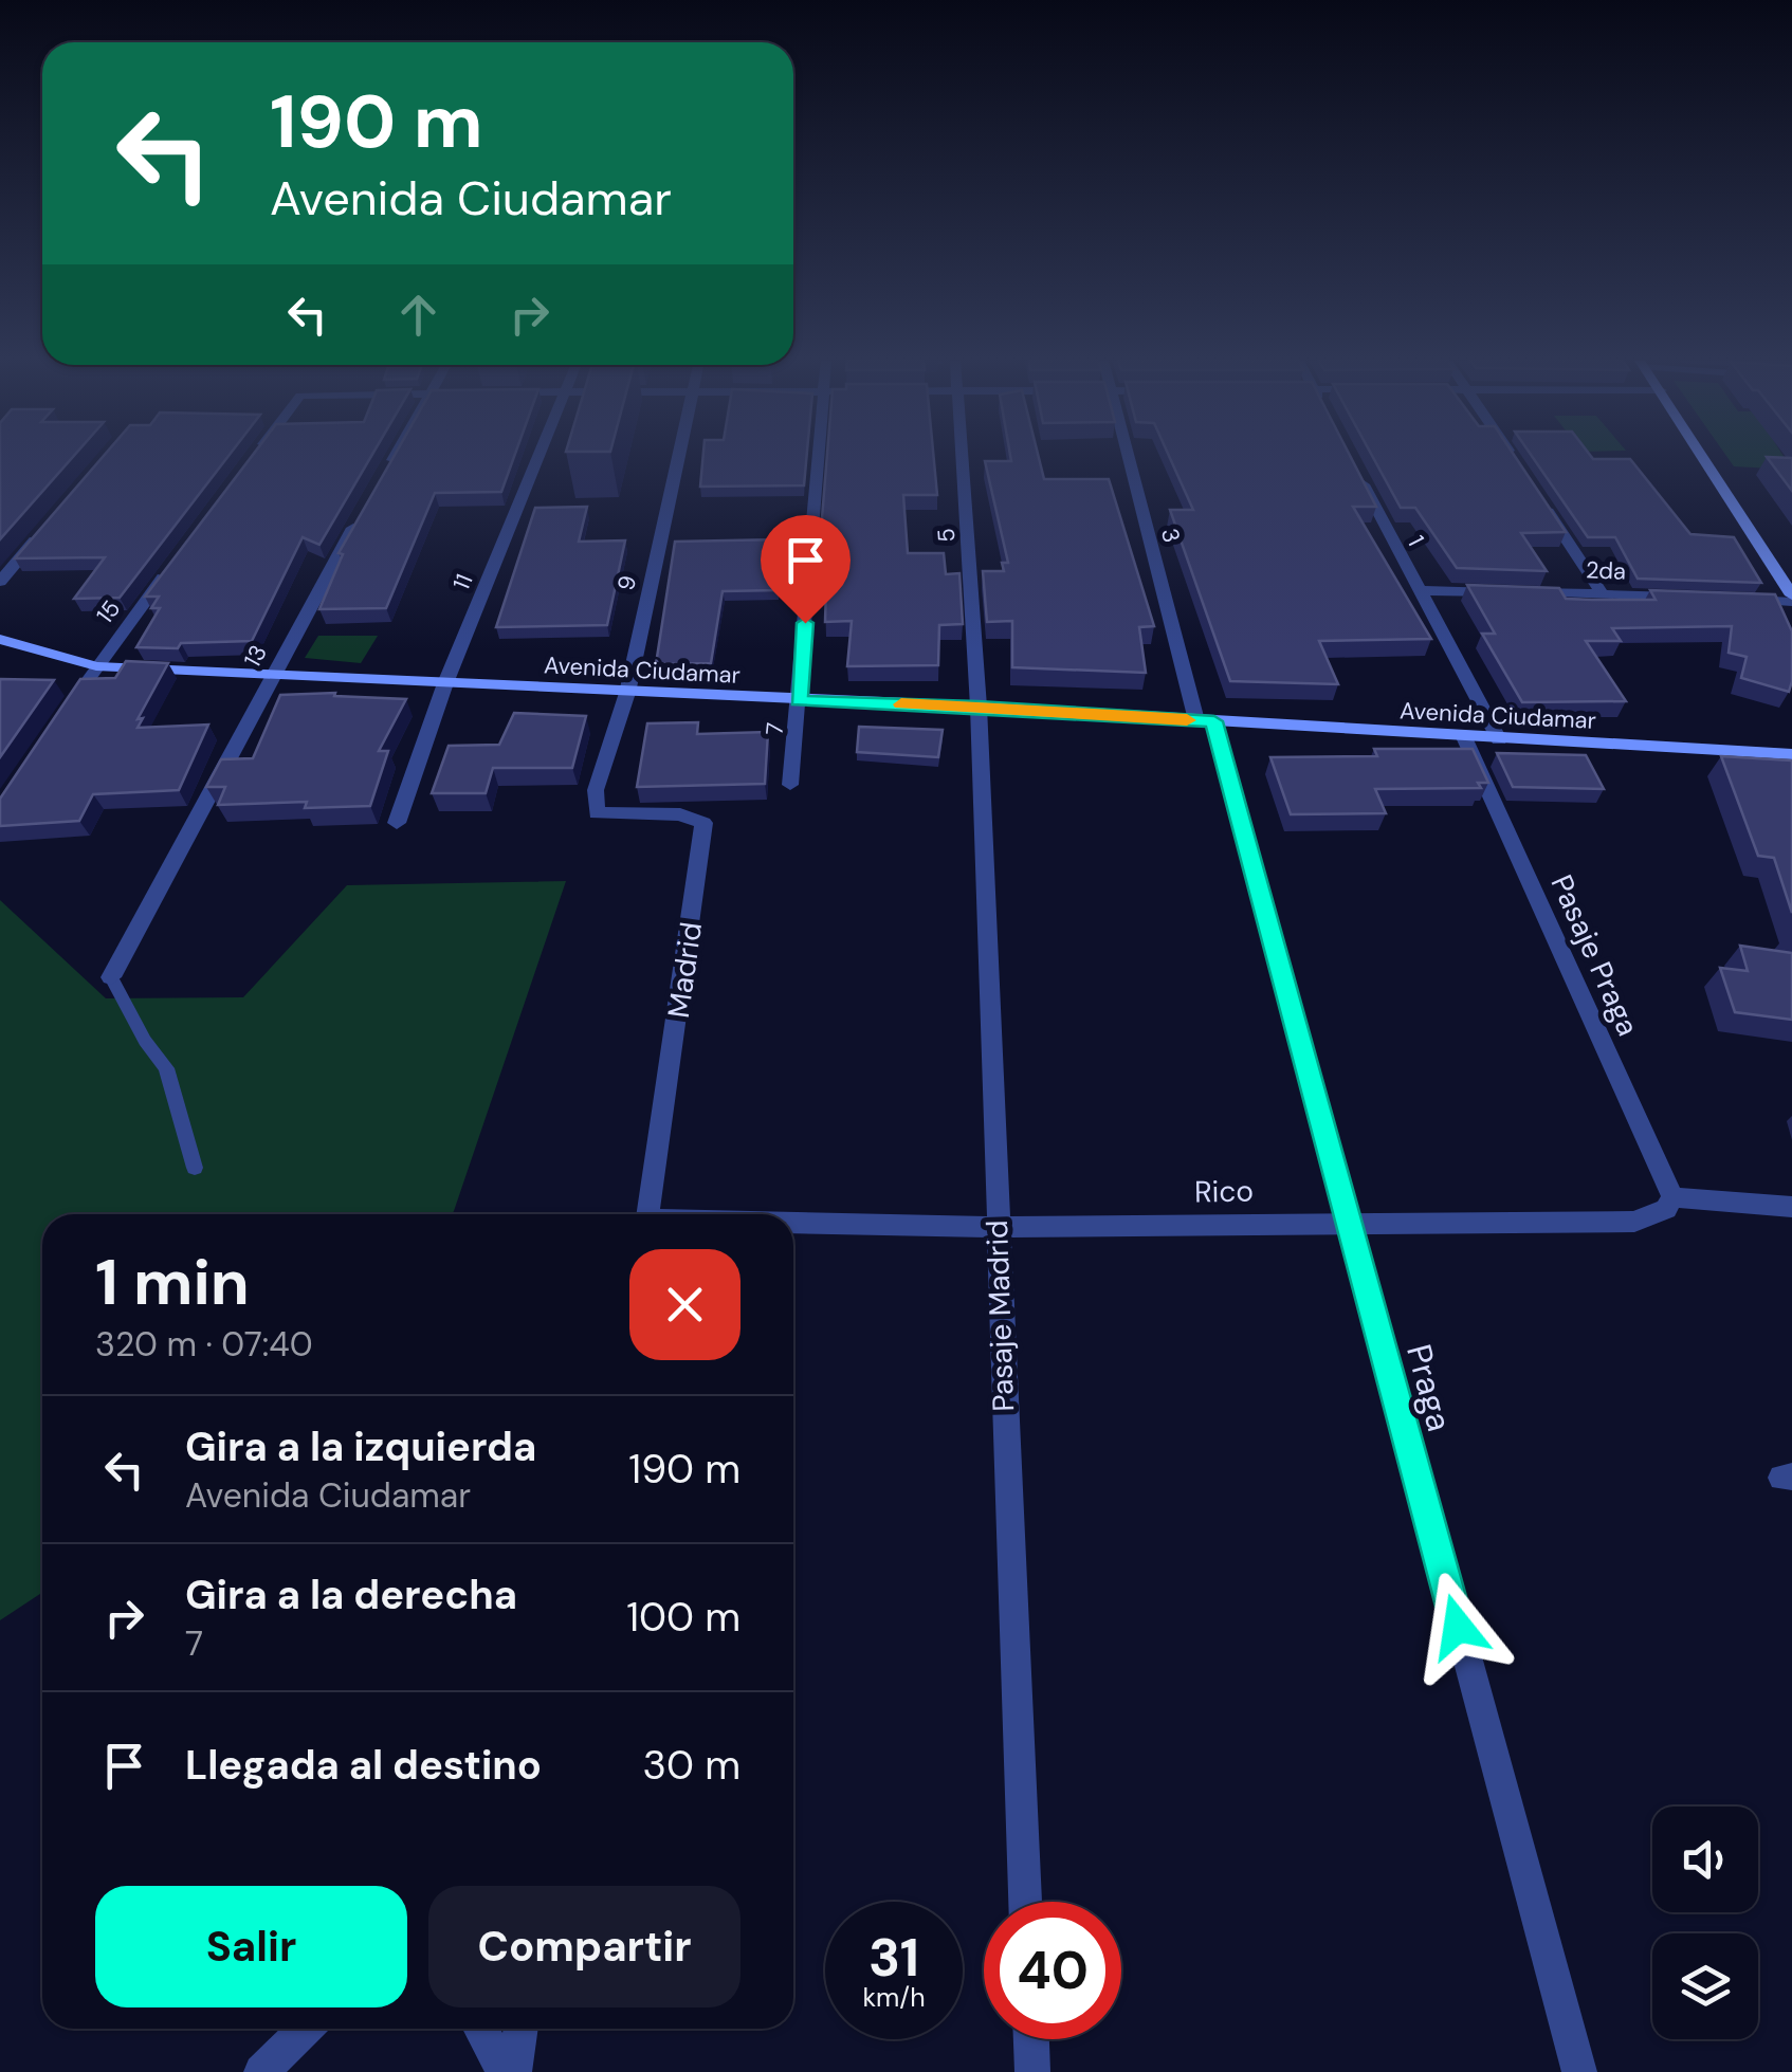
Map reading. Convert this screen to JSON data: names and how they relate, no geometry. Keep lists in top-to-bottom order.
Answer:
{
  "streets": {
    "main road": ["Avenida Ciudamar"],
    "street": [
      "5",
      "3",
      "1",
      "2da",
      "11",
      "9",
      "15",
      "13",
      "7",
      "Pasaje Praga",
      "Madrid",
      "Rico",
      "Pasaje Madrid",
      "Praga"
    ]
  },
  "crossings": [
    ["5", "Avenida Ciudamar"],
    ["5", "Pasaje Madrid"],
    ["3", "Avenida Ciudamar"],
    ["3", "Praga"],
    ["1", "2da"],
    ["1", "Avenida Ciudamar"],
    ["11", "Avenida Ciudamar"],
    ["9", "Avenida Ciudamar"],
    ["9", "Madrid"],
    ["15", "Avenida Ciudamar"],
    ["13", "Avenida Ciudamar"],
    ["Avenida Ciudamar", "7"],
    ["Avenida Ciudamar", "Pasaje Praga"],
    ["Avenida Ciudamar", "Pasaje Madrid"],
    ["Avenida Ciudamar", "Praga"],
    ["Pasaje Praga", "Rico"],
    ["Rico", "Pasaje Madrid"],
    ["Rico", "Praga"]
  ],
  "page": {
    "turn": ["190 m", "Avenida Ciudamar"],
    "heading": ["1 min", "320 m · 07:40"],
    "list": [
      {
        "name": "Gira a la izquierda",
        "note": "Avenida Ciudamar",
        "value": "190 m"
      },
      {
        "name": "Gira a la derecha",
        "note": "7",
        "value": "100 m"
      },
      {
        "name": "Llegada al destino",
        "value": "30 m"
      }
    ],
    "buttons": ["Salir", "Compartir"],
    "speed": "31 km/h",
    "limit": "40"
  }
}
